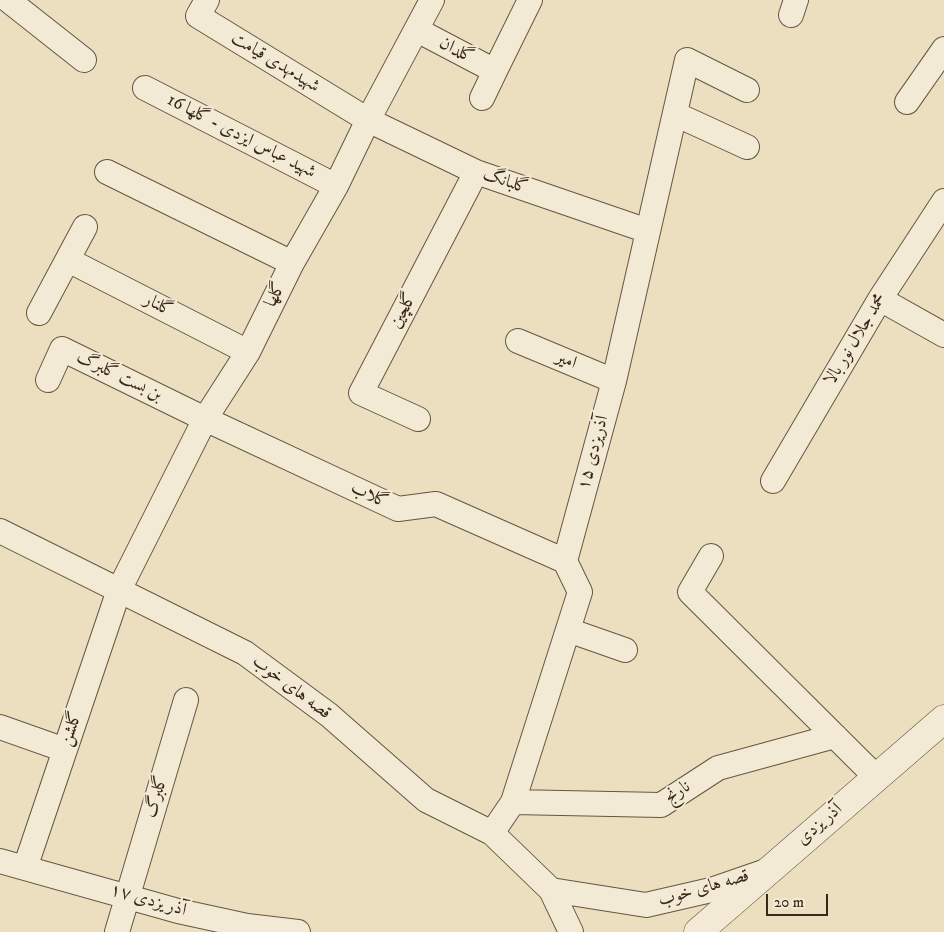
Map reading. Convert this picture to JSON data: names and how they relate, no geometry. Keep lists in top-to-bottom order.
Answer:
{
  "streets": {
    "street": [
      "گلدان",
      "شهیدمهدی قیامت",
      "شهید عباس ایزدی - گلها 16",
      "گلبانگ",
      "گلها",
      "گلنار",
      "گلچین",
      "محمد جلال نور بالا",
      "امیر",
      "بن بست گلبرگ",
      "۱۵ آذریزدی",
      "گلاب",
      "قصه های خوب",
      "گلشن",
      "نارنج",
      "گلبرگ",
      "آذر یزدی",
      "آذر یزدی ۱۷"
    ]
  },
  "crossings": [
    ["گلدان", "گلها"],
    ["شهیدمهدی قیامت", "گلبانگ"],
    ["شهیدمهدی قیامت", "گلها"],
    ["شهید عباس ایزدی - گلها 16", "گلها"],
    ["گلبانگ", "گلها"],
    ["گلبانگ", "گلچین"],
    ["گلبانگ", "۱۵ آذریزدی"],
    ["گلها", "گلنار"],
    ["گلها", "بن بست گلبرگ"],
    ["گلها", "گلاب"],
    ["گلها", "قصه های خوب"],
    ["گلها", "گلشن"],
    ["امیر", "۱۵ آذریزدی"],
    ["بن بست گلبرگ", "گلاب"],
    ["۱۵ آذریزدی", "گلاب"],
    ["قصه های خوب", "گلشن"],
    ["قصه های خوب", "آذر یزدی"],
    ["گلشن", "آذر یزدی ۱۷"],
    ["گلبرگ", "آذر یزدی ۱۷"]
  ],
  "scale_bar": "20 m"
}
